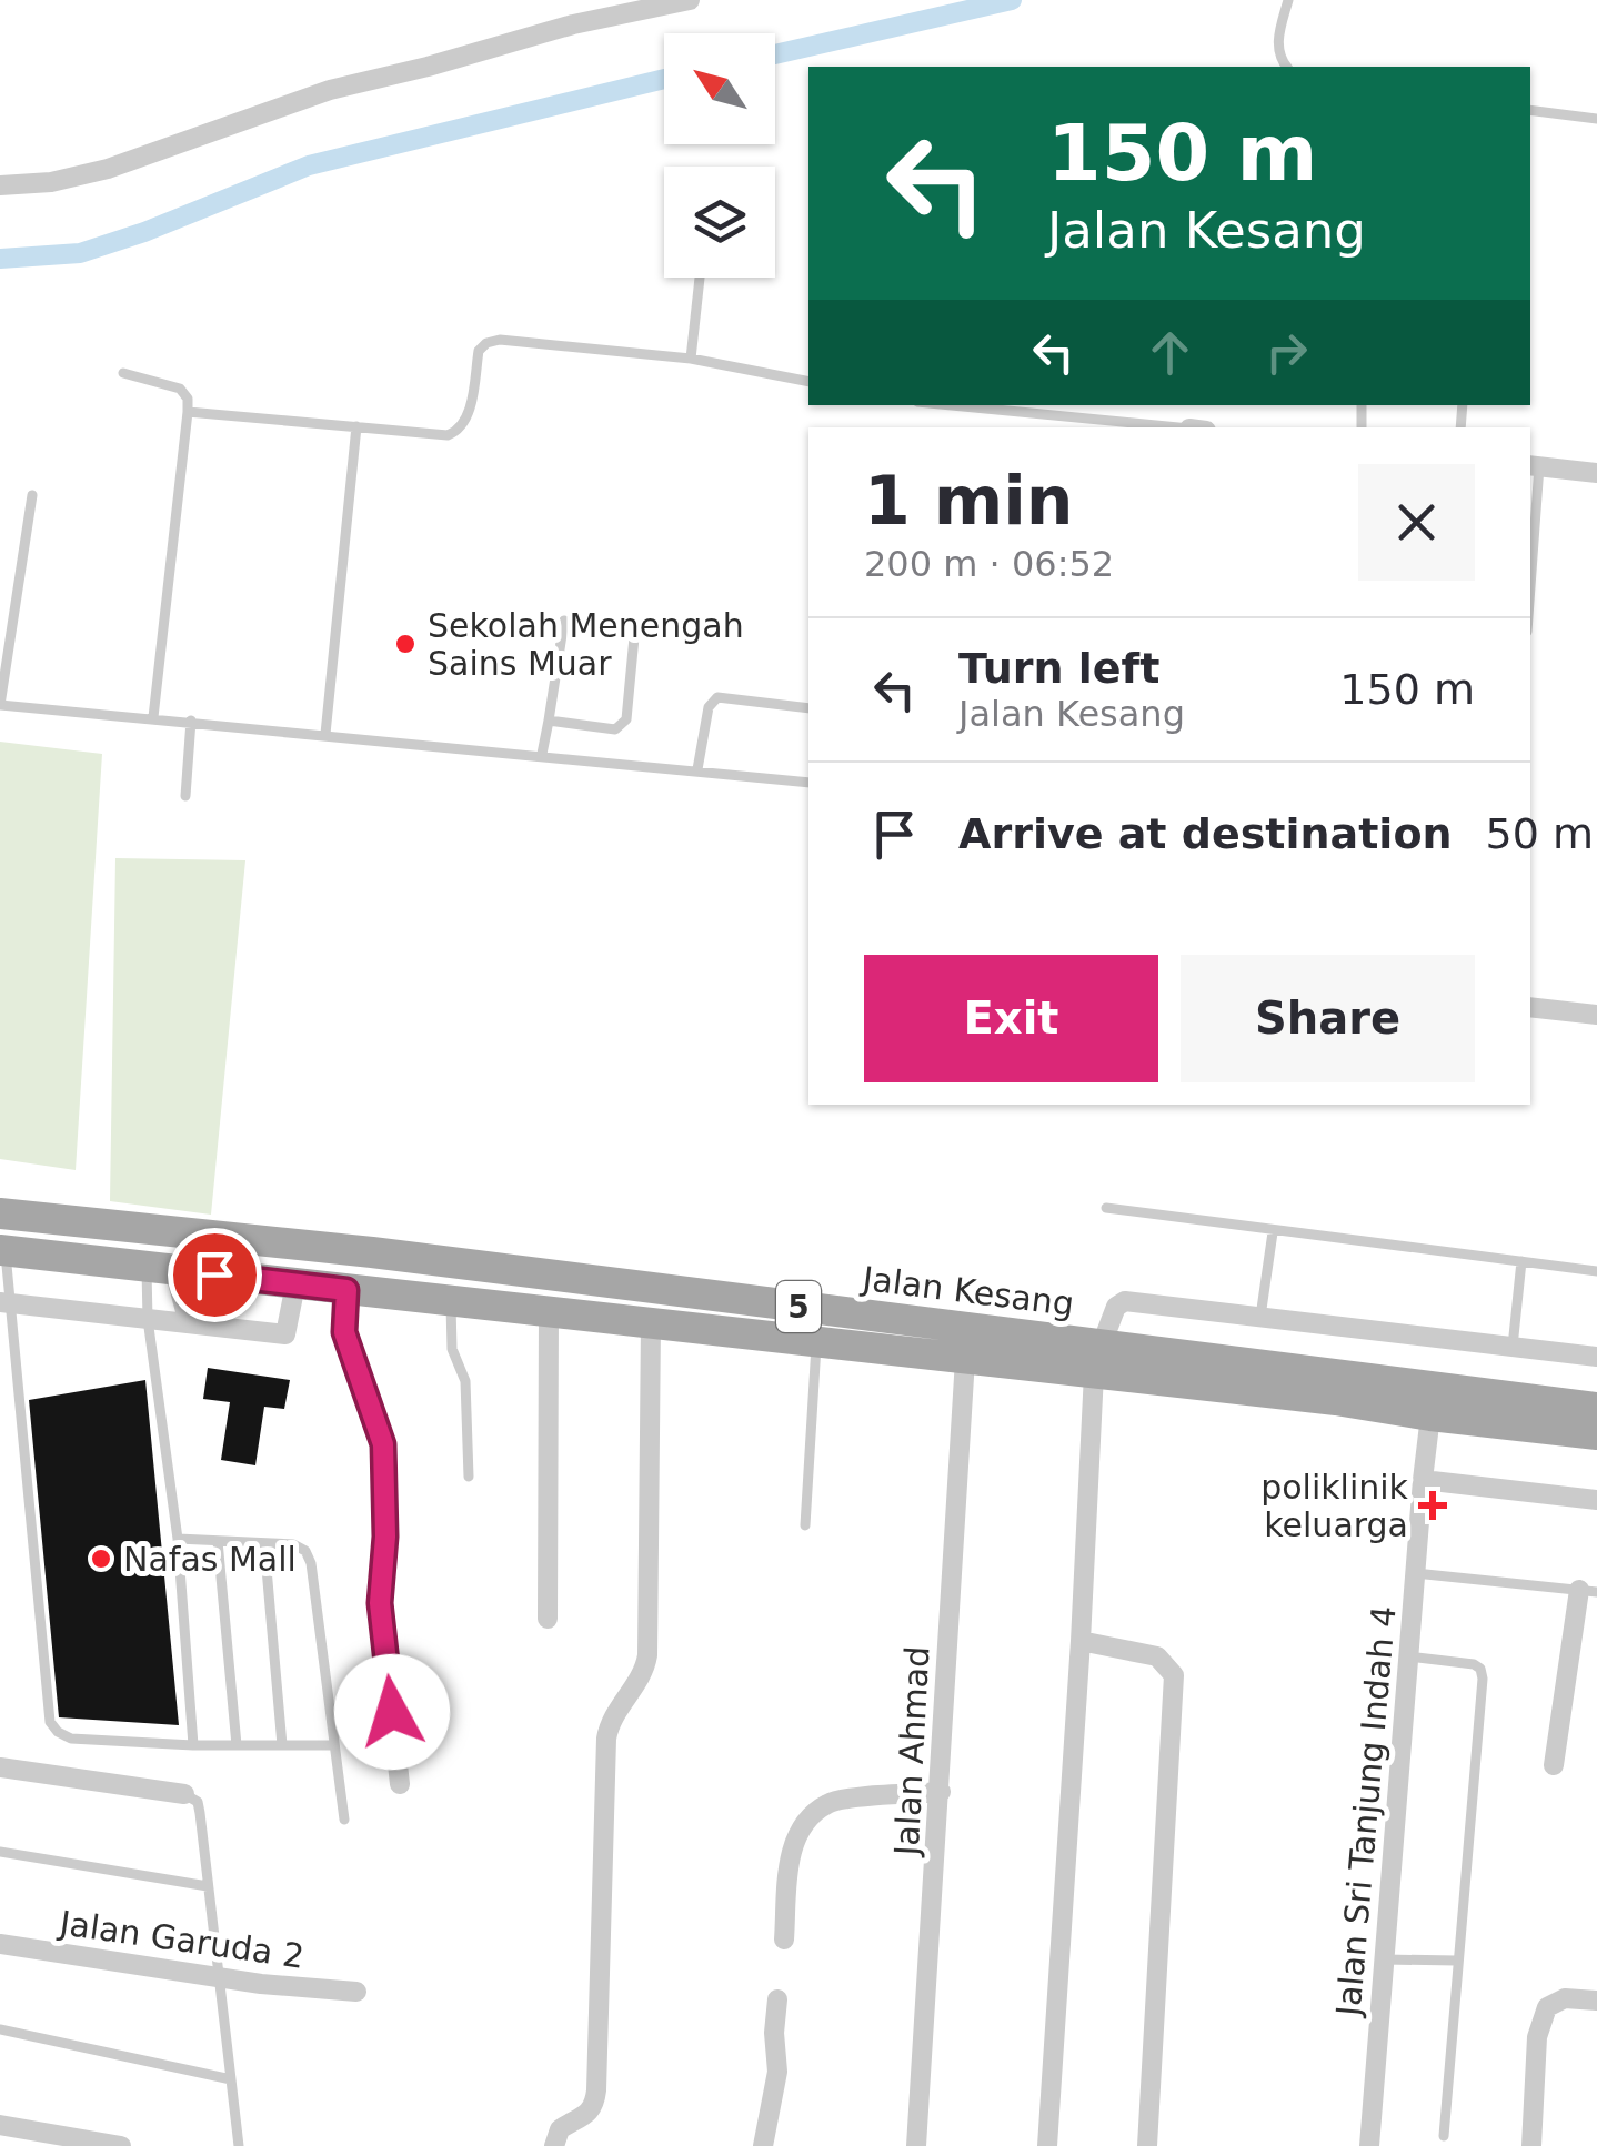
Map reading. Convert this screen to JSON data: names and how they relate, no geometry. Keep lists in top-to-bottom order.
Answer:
{
  "streets": {
    "main road": ["Jalan Kesang", "5"],
    "street": ["Jalan Ahmad", "Jalan Sri Tanjung Indah 4", "Jalan Garuda 2"]
  },
  "crossings": [
    ["Jalan Kesang", "Jalan Ahmad"],
    ["Jalan Kesang", "Jalan Sri Tanjung Indah 4"]
  ],
  "places": {
    "other": ["Sekolah Menengah Sains Muar", "Nafas Mall"],
    "health": ["poliklinik keluarga"]
  },
  "north": "top left",
  "page": {
    "turn": ["150 m", "Jalan Kesang"],
    "heading": ["1 min", "200 m · 06:52"],
    "list": [
      {
        "name": "Turn left",
        "note": "Jalan Kesang",
        "value": "150 m"
      },
      {
        "name": "Arrive at destination",
        "value": "50 m"
      }
    ],
    "buttons": ["Exit", "Share"]
  }
}
